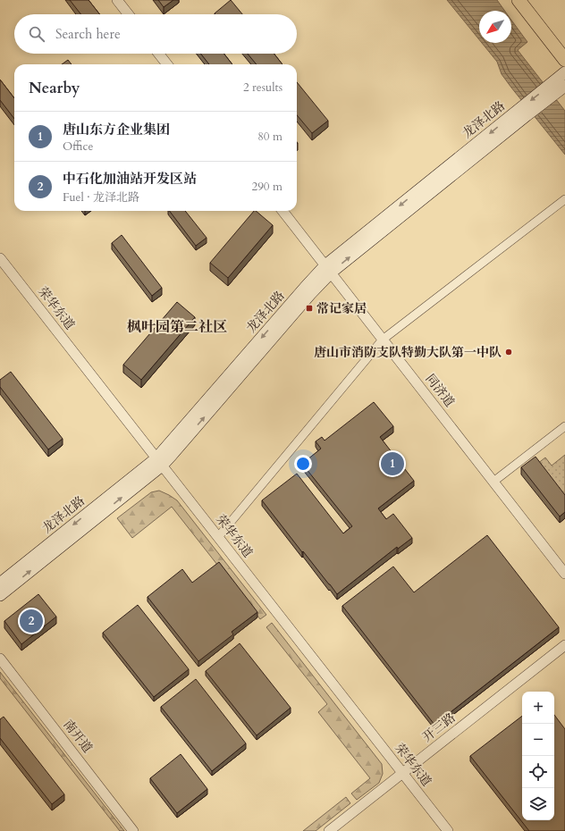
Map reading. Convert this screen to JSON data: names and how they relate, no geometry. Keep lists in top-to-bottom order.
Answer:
{
  "streets": {
    "main road": ["龙泽北路"],
    "street": [
      "荣华东道",
      "同济道",
      "开三路",
      "南开道"
    ]
  },
  "crossings": [
    ["龙泽北路", "荣华东道"],
    ["龙泽北路", "同济道"],
    ["荣华东道", "开三路"]
  ],
  "districts": ["枫叶园第二社区"],
  "places": {
    "transit": ["常记家居"],
    "other": ["唐山市消防支队特勤大队第一中队"]
  },
  "north": "bottom left",
  "page": {
    "search": "Search here",
    "heading": ["Nearby", "2 results"],
    "list": [
      {
        "mark": "1",
        "name": "唐山东方企业集团",
        "note": "Office",
        "value": "80 m"
      },
      {
        "mark": "2",
        "name": "中石化加油站开发区站",
        "note": "Fuel · 龙泽北路",
        "value": "290 m"
      }
    ],
    "pins": ["1", "2"],
    "map_buttons": ["+", "−"]
  }
}
